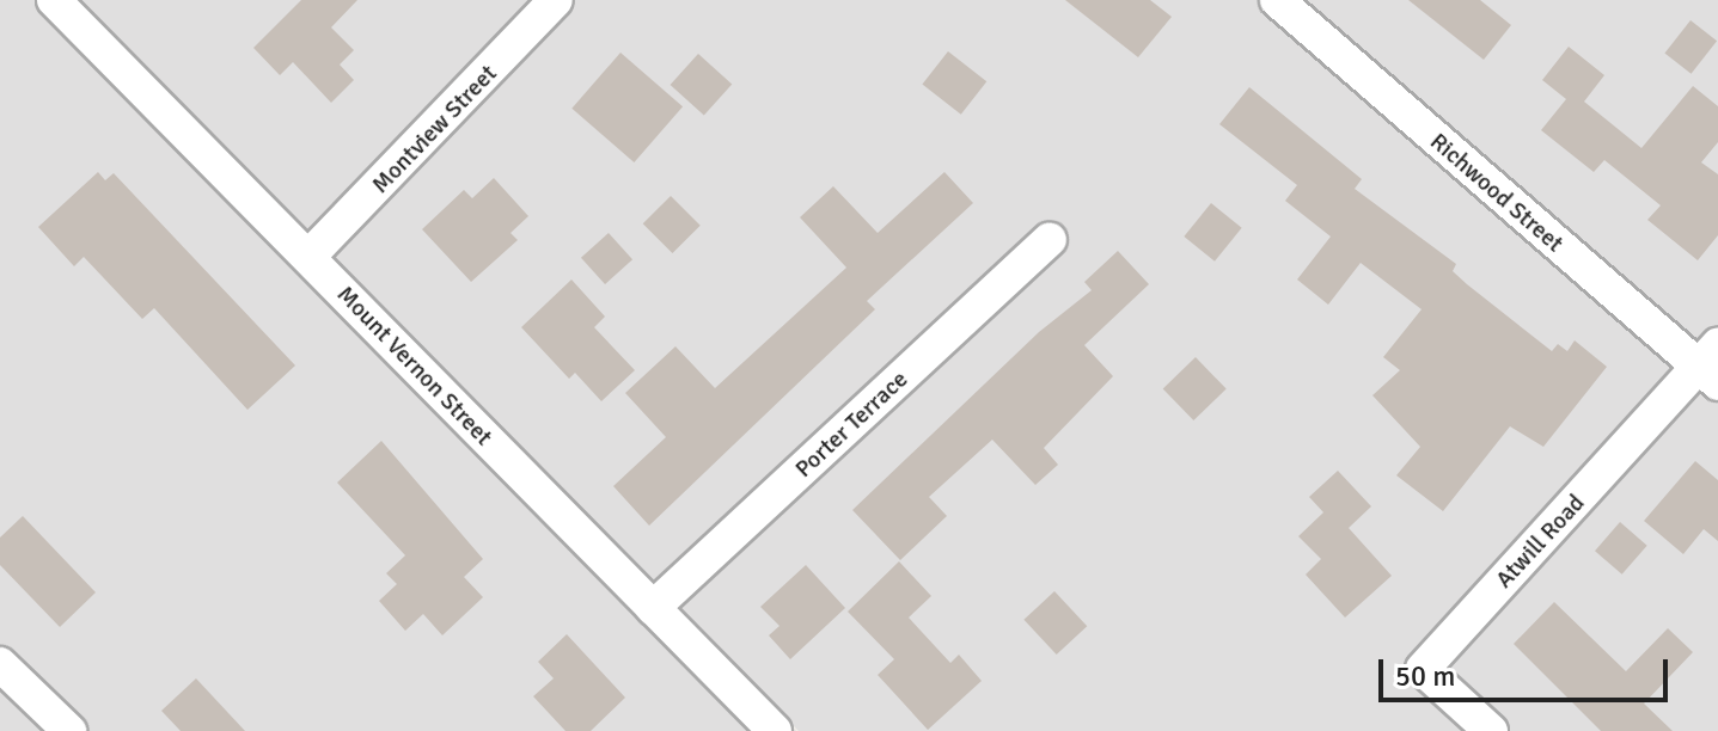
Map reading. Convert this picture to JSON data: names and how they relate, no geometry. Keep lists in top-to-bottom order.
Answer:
{
  "streets": {
    "street": [
      "Montview Street",
      "Richwood Street",
      "Mount Vernon Street",
      "Porter Terrace",
      "Atwill Road"
    ]
  },
  "crossings": [
    ["Montview Street", "Mount Vernon Street"],
    ["Richwood Street", "Atwill Road"],
    ["Mount Vernon Street", "Porter Terrace"]
  ],
  "scale_bar": "50 m"
}
